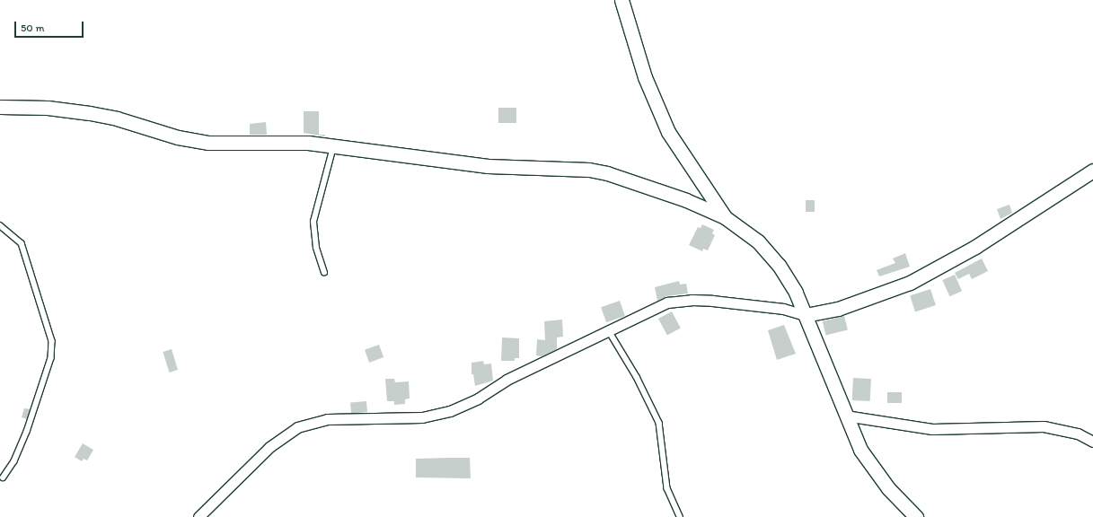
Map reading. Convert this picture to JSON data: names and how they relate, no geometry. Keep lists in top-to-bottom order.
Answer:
{
  "scale_bar": "50 m"
}
